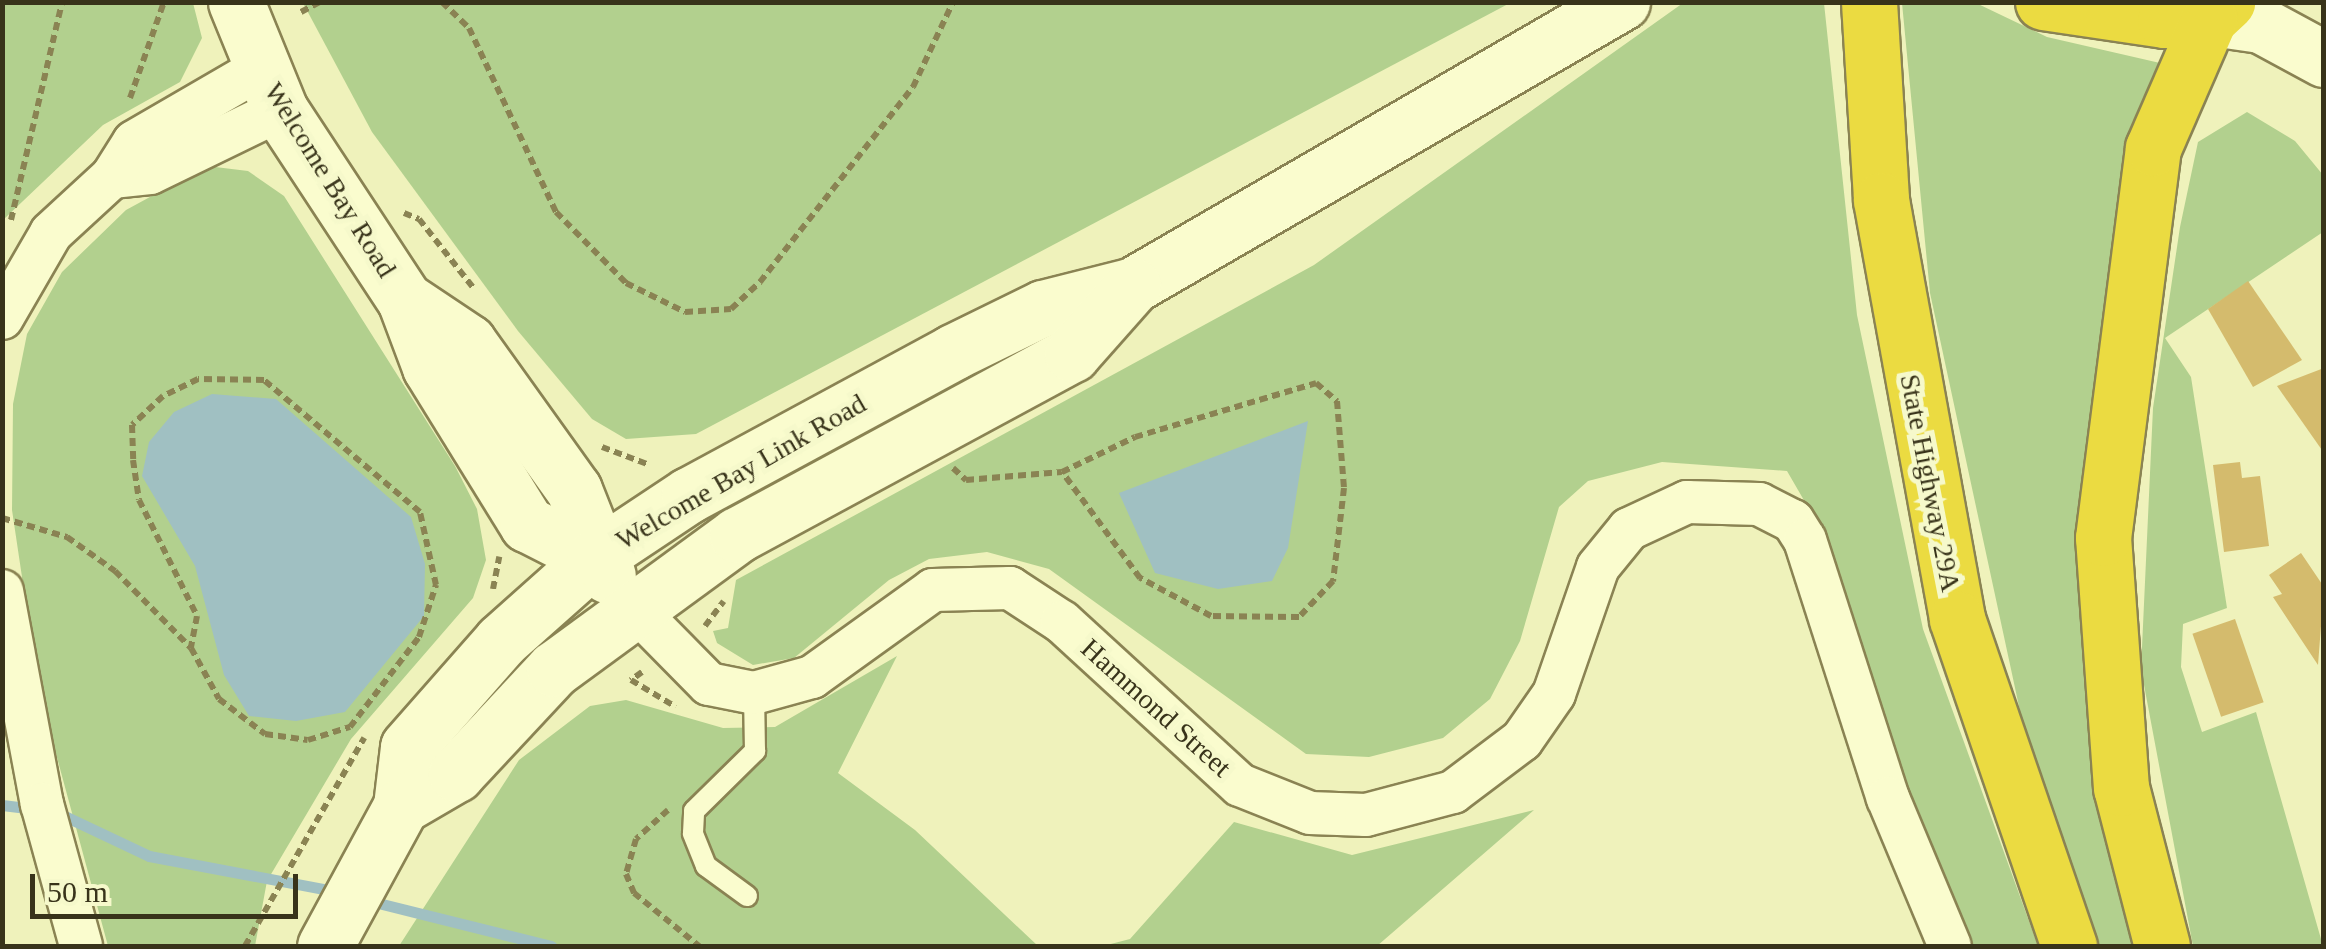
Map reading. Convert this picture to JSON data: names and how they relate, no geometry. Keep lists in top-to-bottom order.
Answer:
{
  "streets": {
    "highway": ["State Highway 29A"],
    "main road": ["Welcome Bay Road", "Welcome Bay Link Road"],
    "street": ["Hammond Street"]
  },
  "crossings": [
    ["Welcome Bay Road", "Welcome Bay Link Road"]
  ],
  "scale_bar": "50 m"
}
